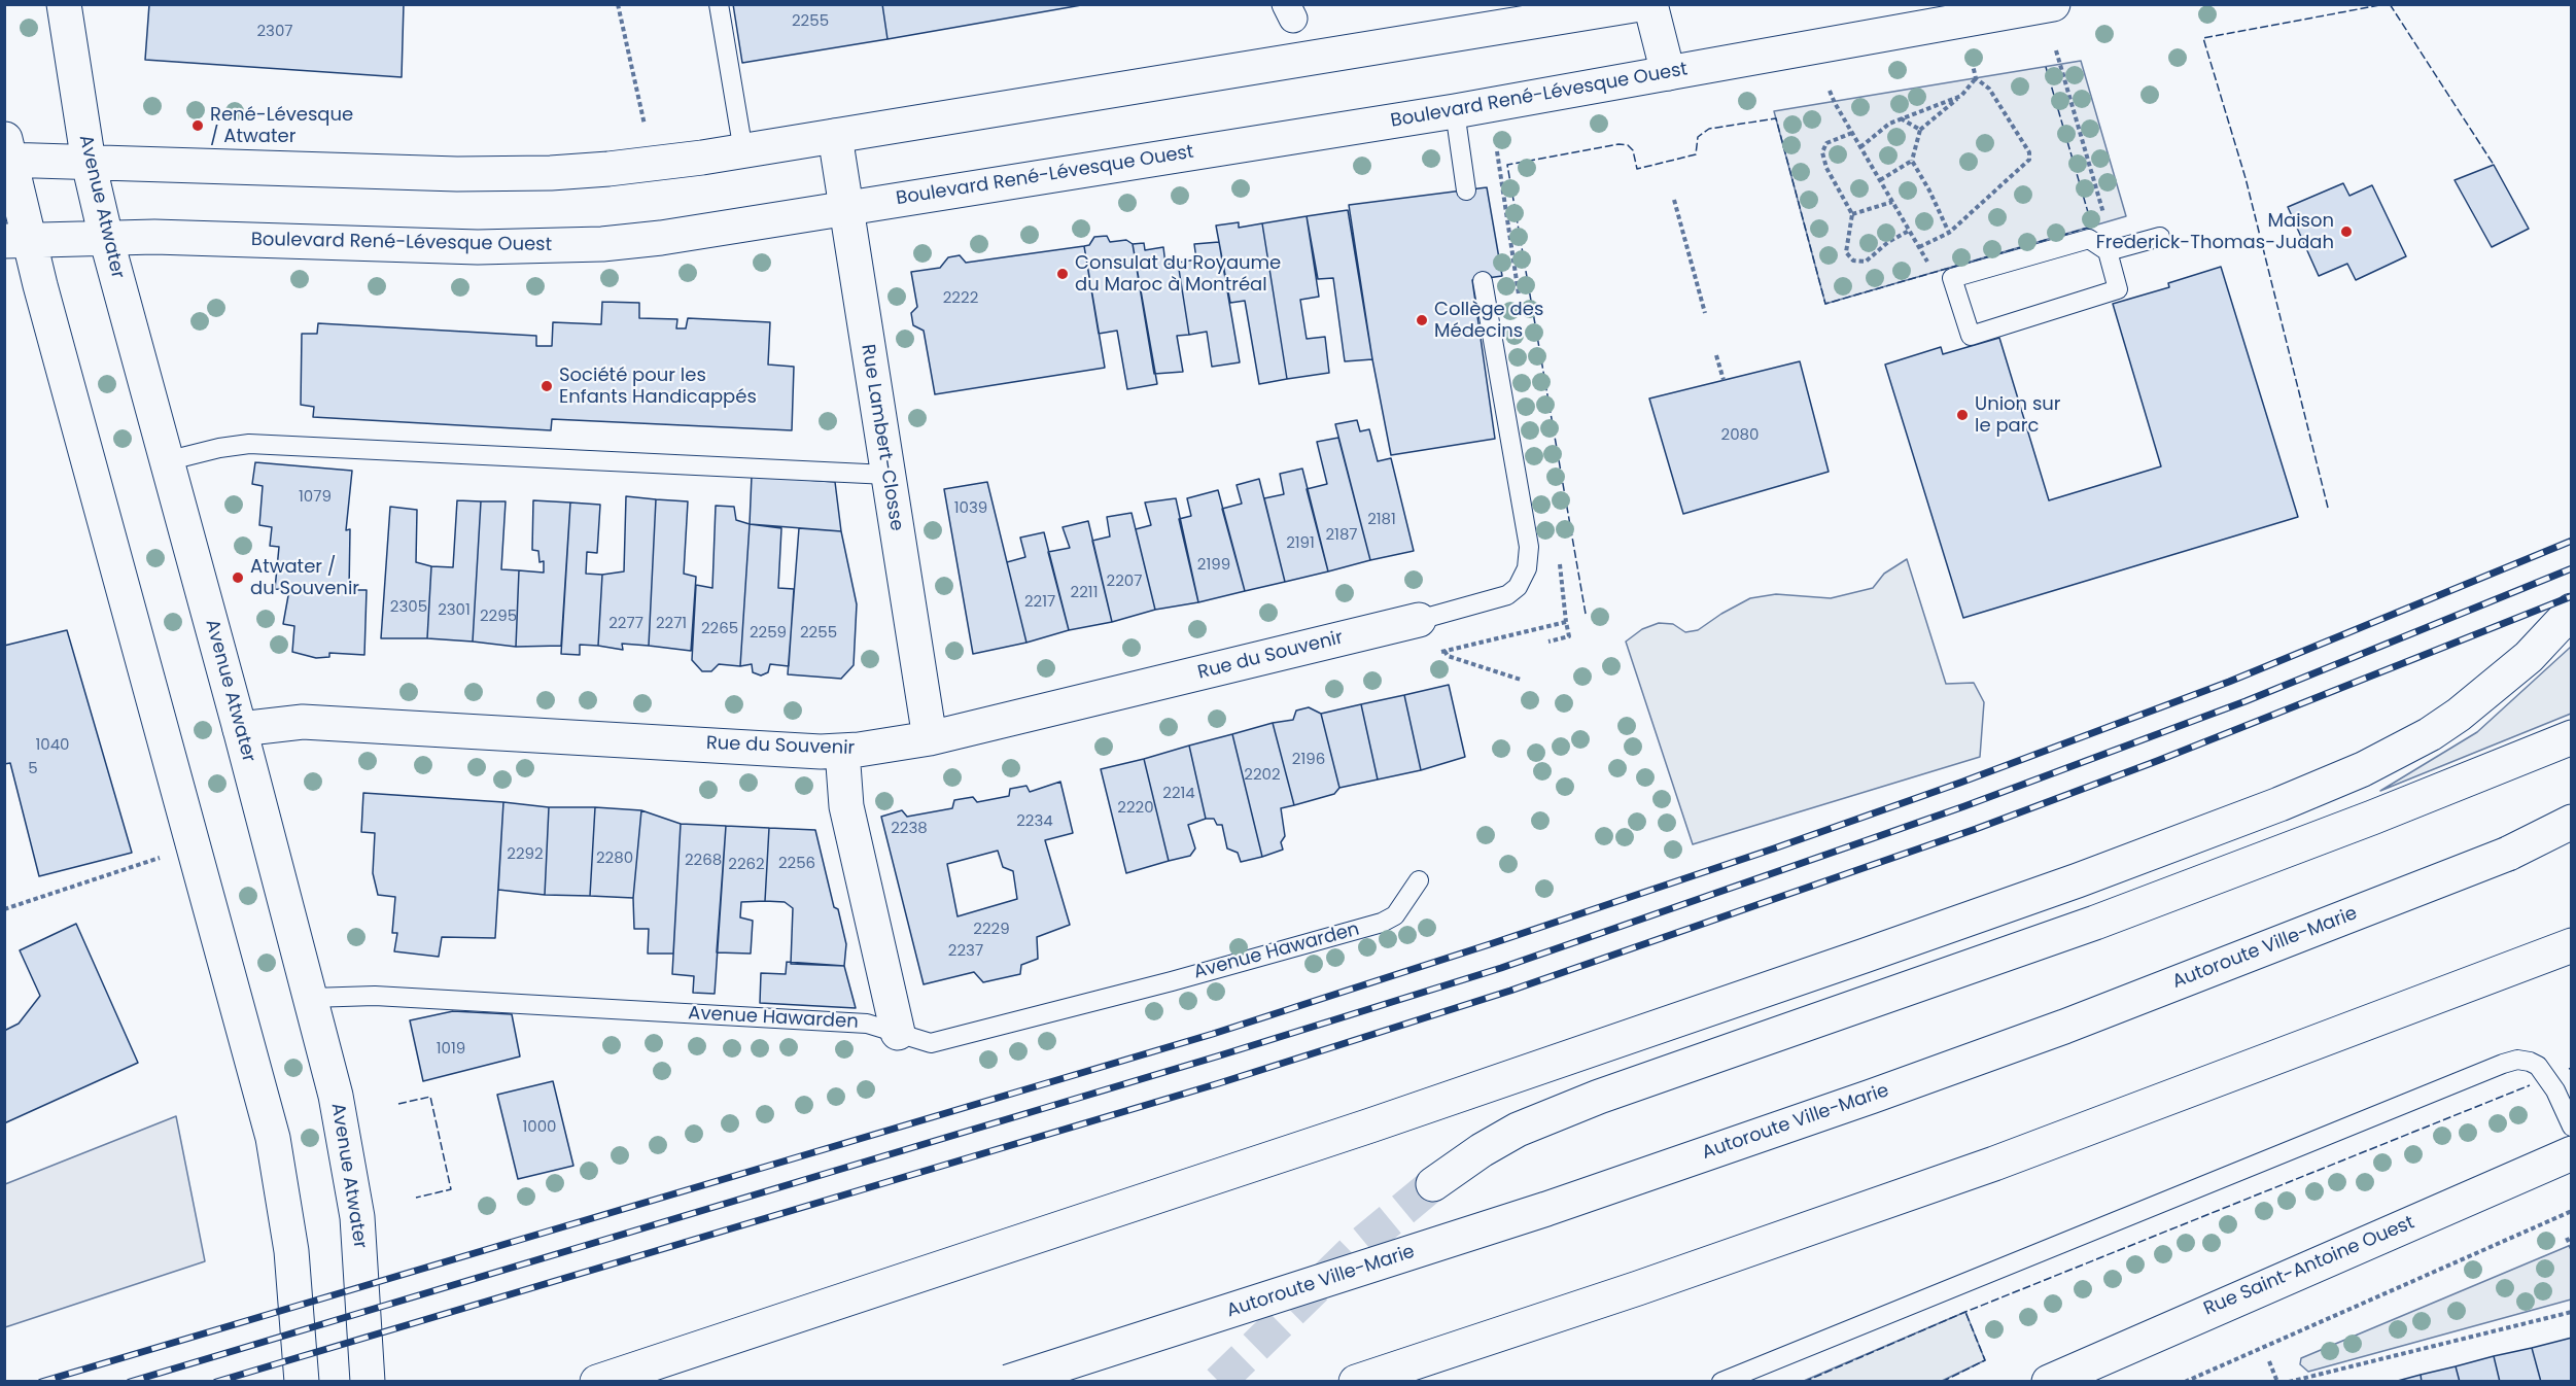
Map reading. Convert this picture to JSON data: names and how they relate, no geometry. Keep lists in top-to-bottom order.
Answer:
{
  "streets": {
    "main road": [
      "Boulevard René-Lévesque Ouest",
      "Avenue Atwater",
      "Rue Lambert-Closse",
      "Rue du Souvenir",
      "Autoroute Ville-Marie",
      "Rue Saint-Antoine Ouest"
    ],
    "lane": ["Avenue Hawarden"]
  },
  "crossings": [
    ["Boulevard René-Lévesque Ouest", "Avenue Atwater"],
    ["Boulevard René-Lévesque Ouest", "Rue Lambert-Closse"],
    ["Avenue Atwater", "Rue du Souvenir"],
    ["Avenue Atwater", "Avenue Hawarden"],
    ["Rue Lambert-Closse", "Rue du Souvenir"]
  ],
  "places": [
    "René-Lévesque / Atwater",
    "Maison Frederick-Thomas-Judah",
    "Consulat du Royaume du Maroc à Montréal",
    "Collège des Médecins",
    "Société pour les Enfants Handicappés",
    "Union sur le parc",
    "Atwater / du Souvenir"
  ],
  "house_numbers": [
    "2255",
    "2307",
    "2222",
    "2080",
    "1079",
    "1039",
    "2181",
    "2187",
    "2191",
    "2199",
    "2207",
    "2211",
    "2217",
    "2305",
    "2301",
    "2295",
    "2277",
    "2271",
    "2265",
    "2259",
    "2255",
    "1040",
    "2196",
    "5",
    "2202",
    "2214",
    "2220",
    "2234",
    "2238",
    "2292",
    "2280",
    "2268",
    "2256",
    "2262",
    "2229",
    "2237",
    "1019",
    "1000"
  ]
}
